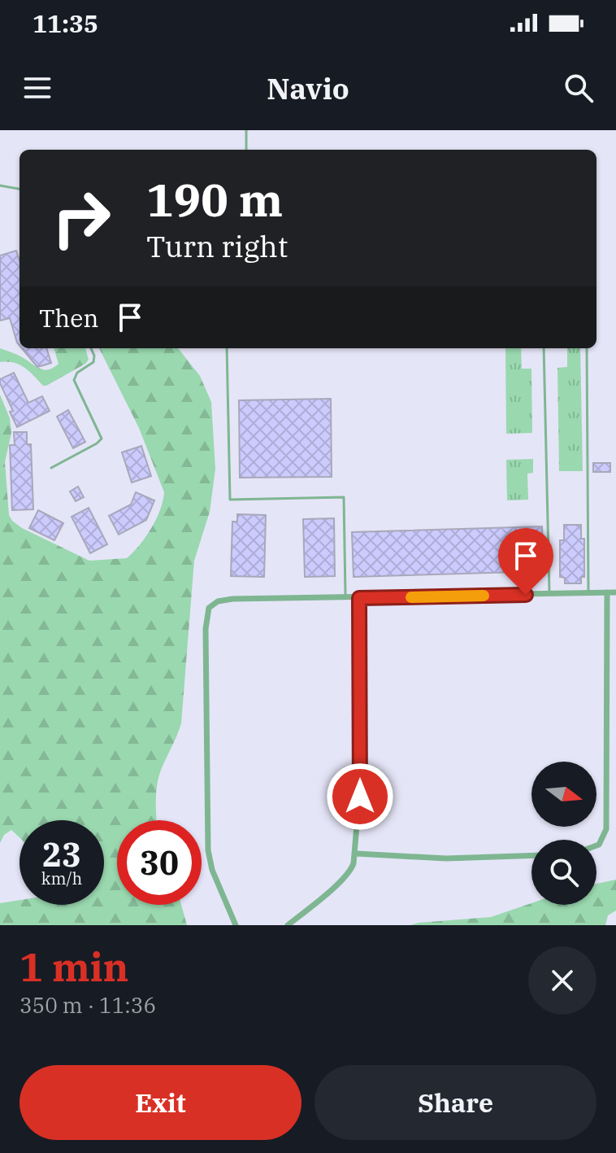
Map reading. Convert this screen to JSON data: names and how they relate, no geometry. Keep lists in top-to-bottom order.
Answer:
{
  "north": "right",
  "page": {
    "status": "11:35",
    "header": "Navio",
    "turn": ["190 m", "Turn right"],
    "then": "Then",
    "speed": "23 km/h",
    "limit": "30",
    "heading": ["1 min", "350 m · 11:36"],
    "buttons": ["Exit", "Share"]
  }
}
